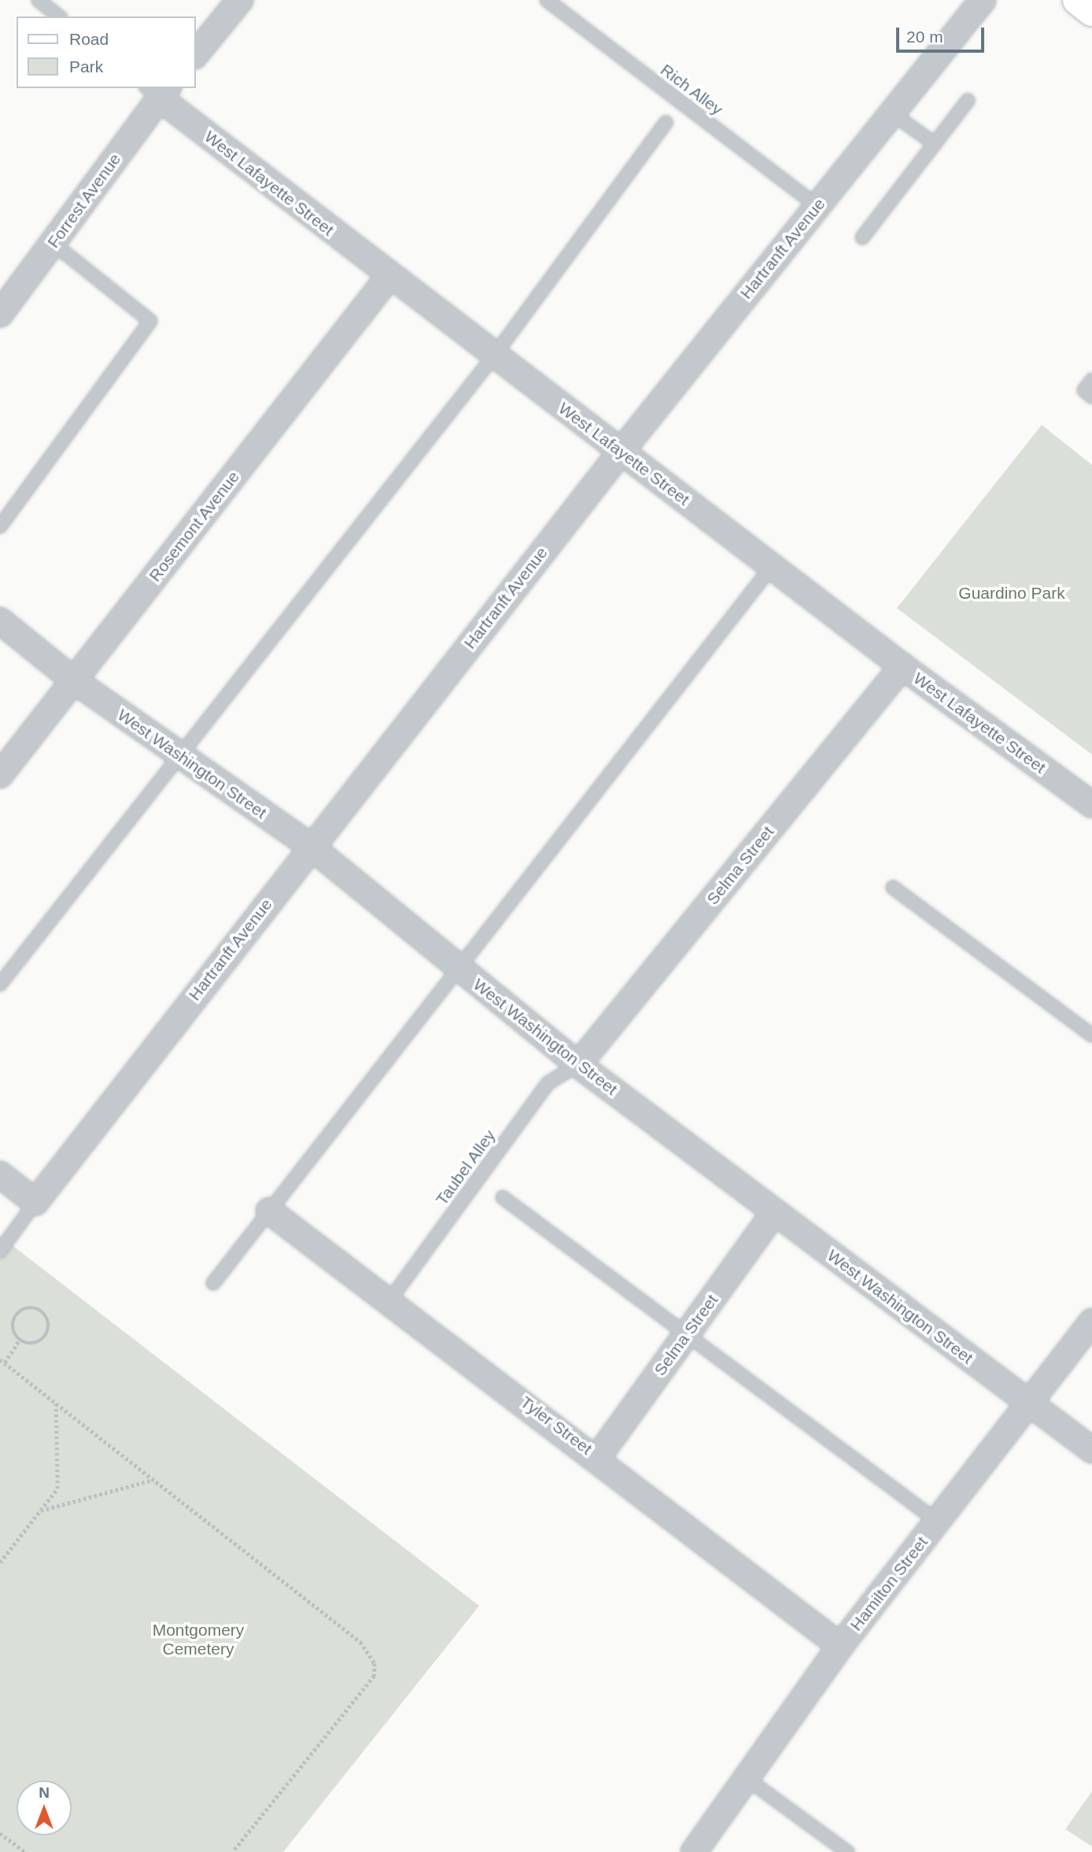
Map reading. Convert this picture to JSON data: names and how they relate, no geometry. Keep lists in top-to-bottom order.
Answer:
{
  "streets": {
    "street": [
      "West Lafayette Street",
      "Forrest Avenue",
      "Hartranft Avenue",
      "Rosemont Avenue",
      "West Washington Street",
      "Selma Street",
      "Tyler Street",
      "Hamilton Street"
    ],
    "lane": ["Rich Alley", "Taubel Alley"]
  },
  "crossings": [
    ["Rich Alley", "Hartranft Avenue"],
    ["West Lafayette Street", "Forrest Avenue"],
    ["West Lafayette Street", "Hartranft Avenue"],
    ["West Lafayette Street", "Rosemont Avenue"],
    ["West Lafayette Street", "Selma Street"],
    ["Hartranft Avenue", "West Washington Street"],
    ["Rosemont Avenue", "West Washington Street"],
    ["West Washington Street", "Selma Street"],
    ["West Washington Street", "Taubel Alley"],
    ["West Washington Street", "Hamilton Street"],
    ["Selma Street", "Taubel Alley"],
    ["Selma Street", "Tyler Street"],
    ["Taubel Alley", "Tyler Street"],
    ["Tyler Street", "Hamilton Street"]
  ],
  "parks": ["Guardino Park", "Montgomery Cemetery"],
  "legend": ["Road", "Park"],
  "scale_bar": "20 m",
  "north": "top"
}
